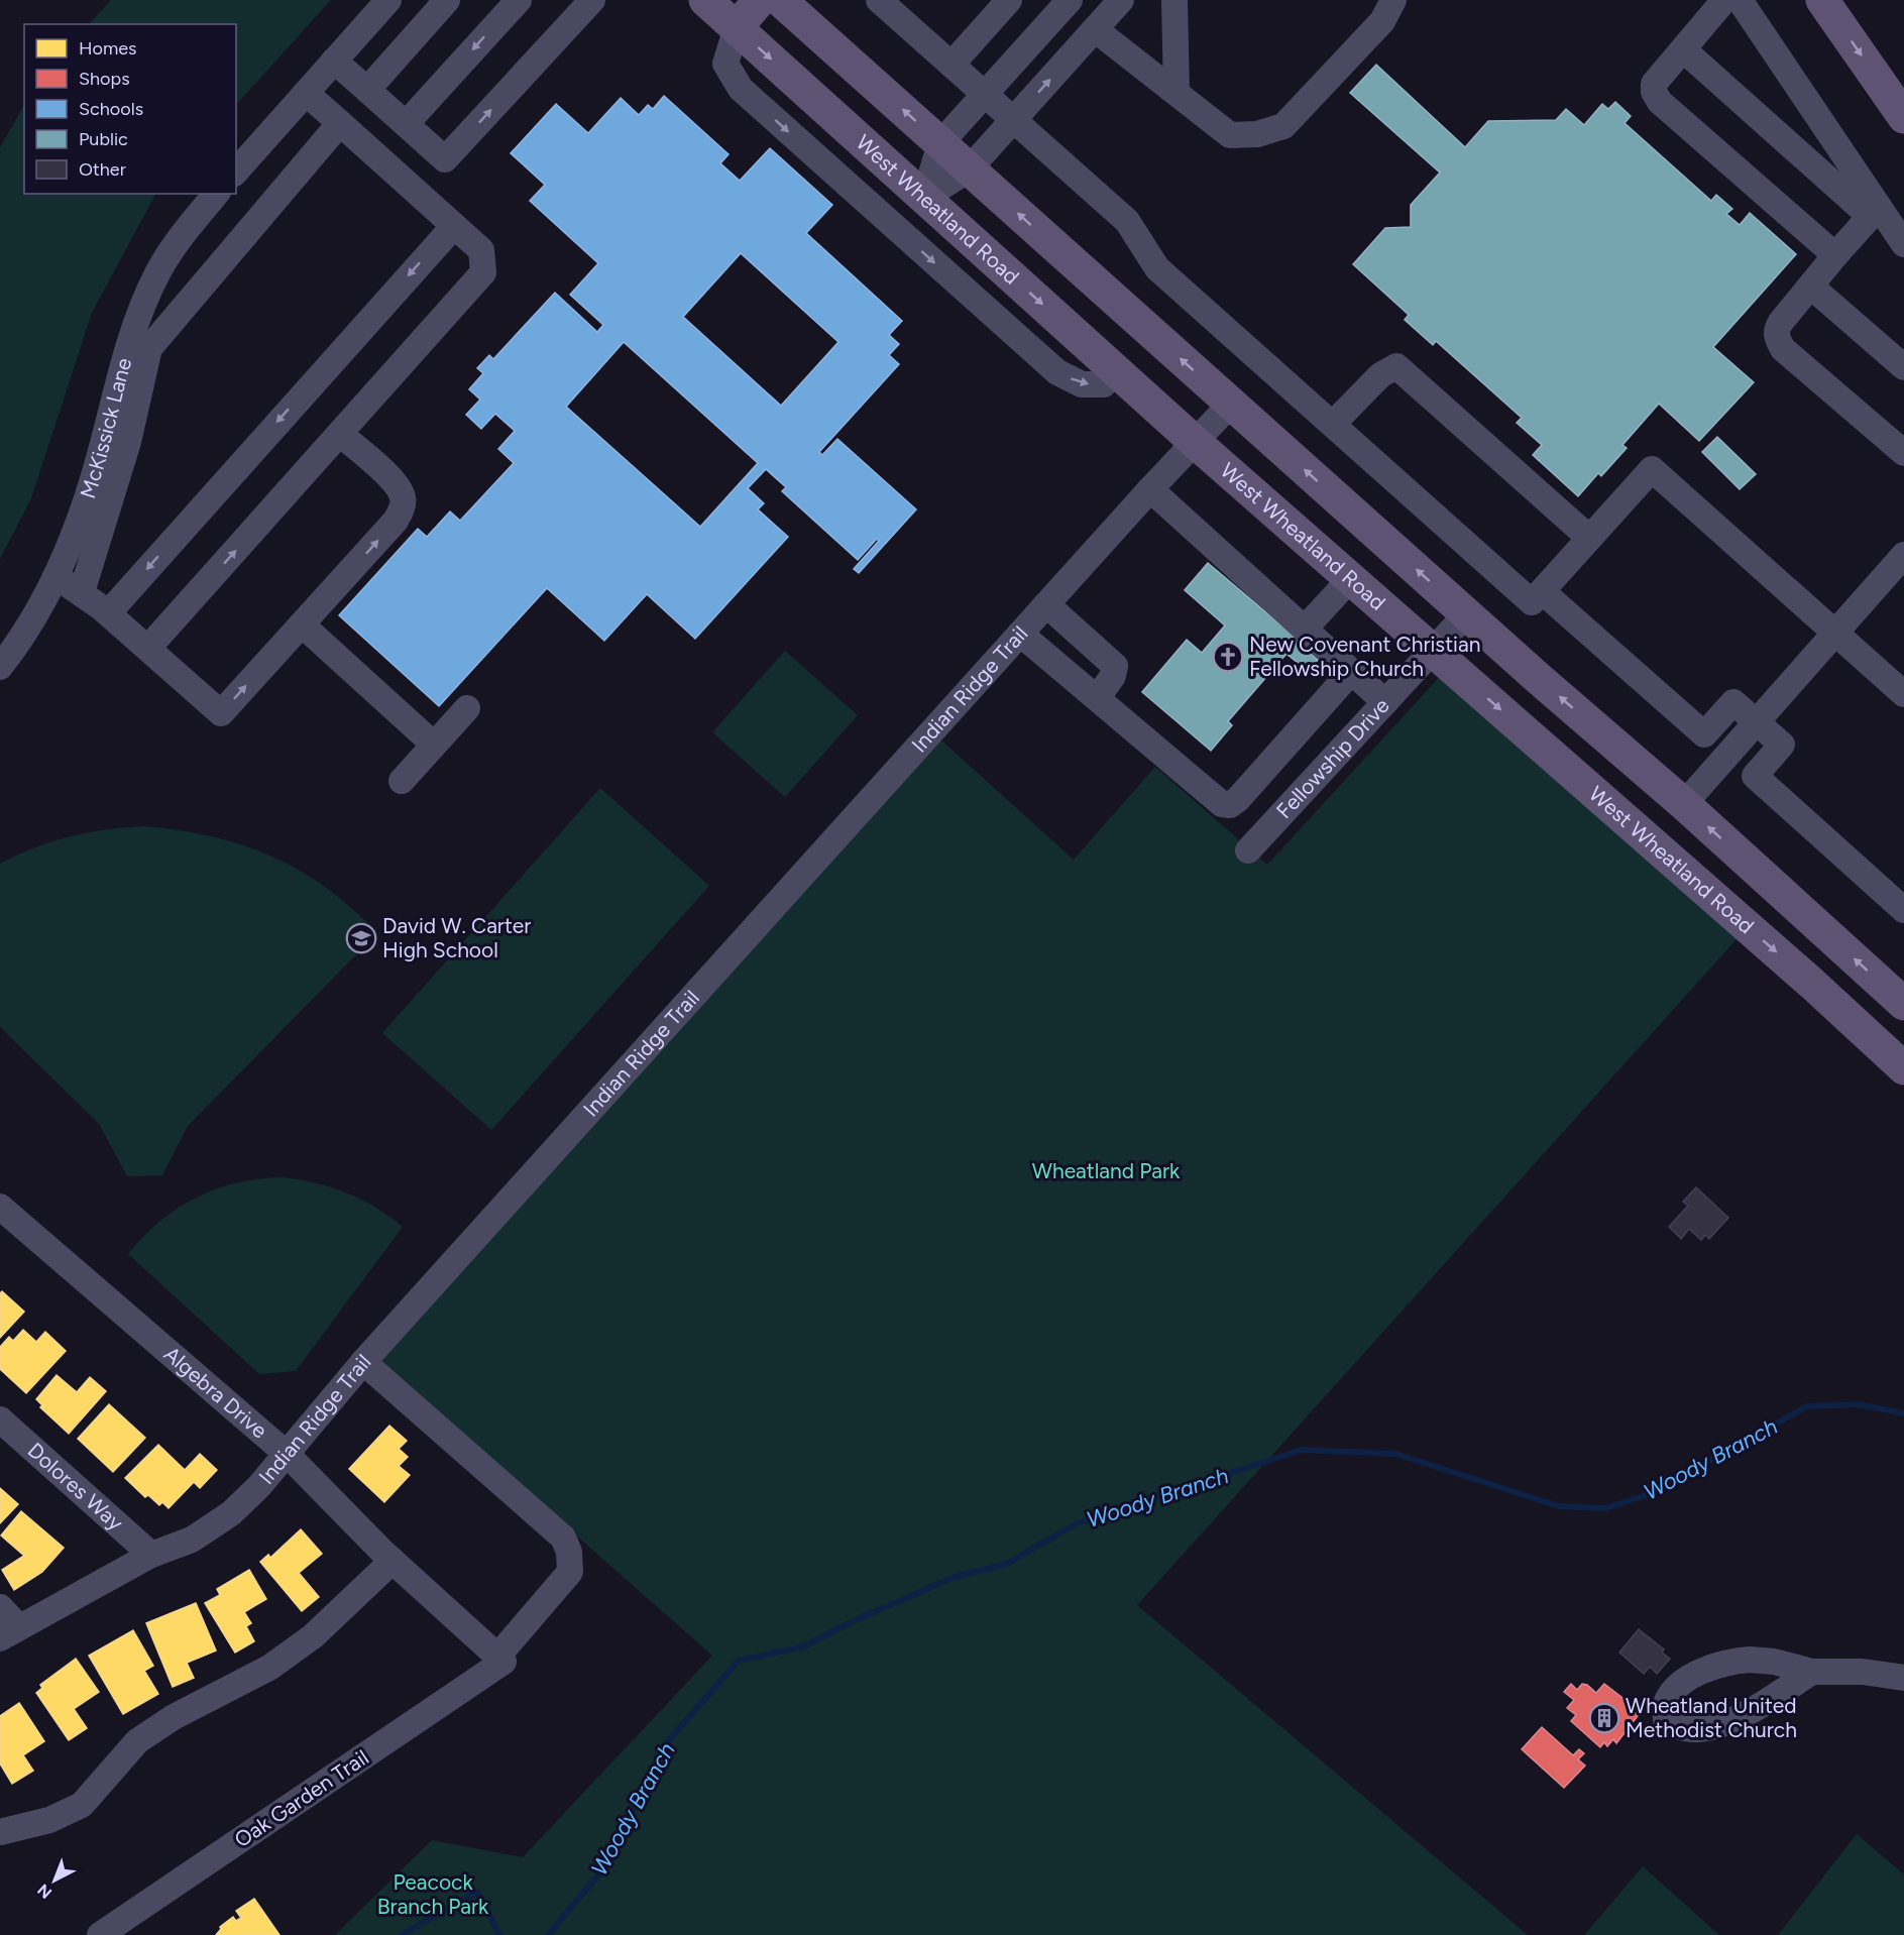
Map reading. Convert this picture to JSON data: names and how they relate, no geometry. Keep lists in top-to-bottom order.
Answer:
{
  "streets": {
    "main road": ["West Wheatland Road"],
    "street": [
      "McKissick Lane",
      "Indian Ridge Trail",
      "Fellowship Drive",
      "Algebra Drive",
      "Dolores Way",
      "Oak Garden Trail"
    ]
  },
  "crossings": [
    ["West Wheatland Road", "Indian Ridge Trail"],
    ["West Wheatland Road", "Fellowship Drive"],
    ["Indian Ridge Trail", "Algebra Drive"],
    ["Indian Ridge Trail", "Dolores Way"],
    ["Indian Ridge Trail", "Oak Garden Trail"],
    ["Algebra Drive", "Oak Garden Trail"]
  ],
  "water": ["Woody Branch"],
  "parks": ["Wheatland Park", "Peacock Branch Park"],
  "places": {
    "church": ["New Covenant Christian Fellowship Church"],
    "school or university": ["David W. Carter High School"],
    "building": ["Wheatland United Methodist Church"]
  },
  "legend": [
    "Homes",
    "Shops",
    "Schools",
    "Public",
    "Other"
  ],
  "north": "bottom left"
}
